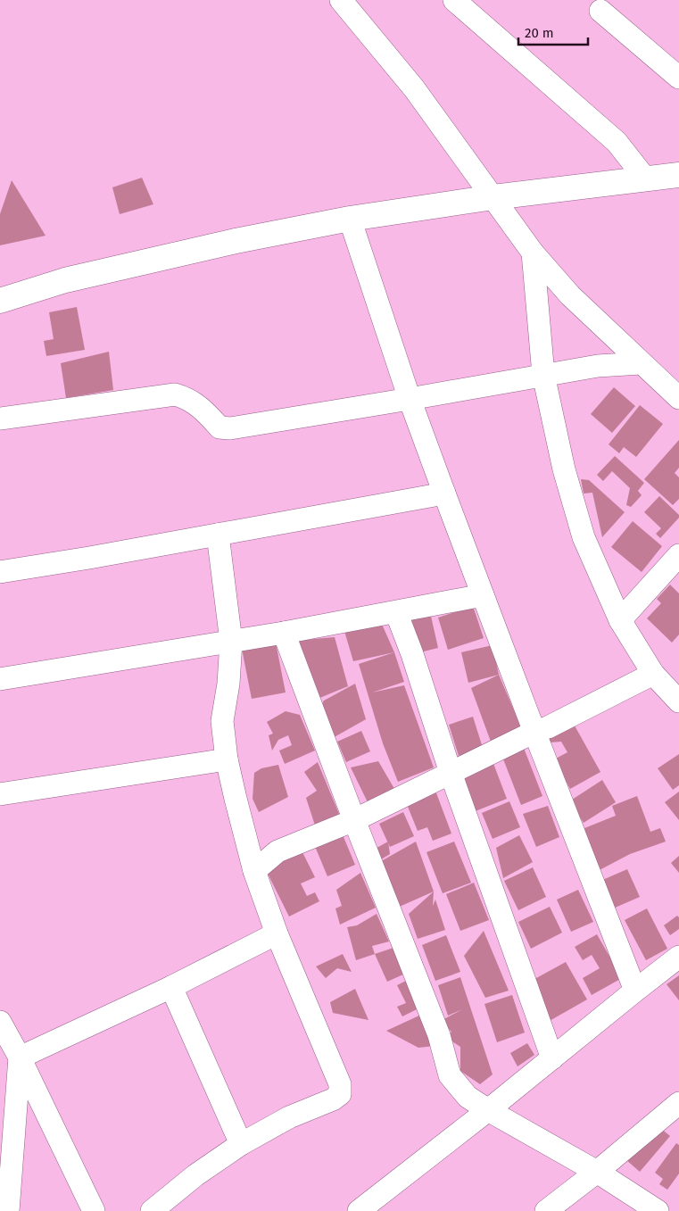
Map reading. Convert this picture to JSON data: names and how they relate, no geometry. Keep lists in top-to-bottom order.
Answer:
{
  "scale_bar": "20 m"
}
